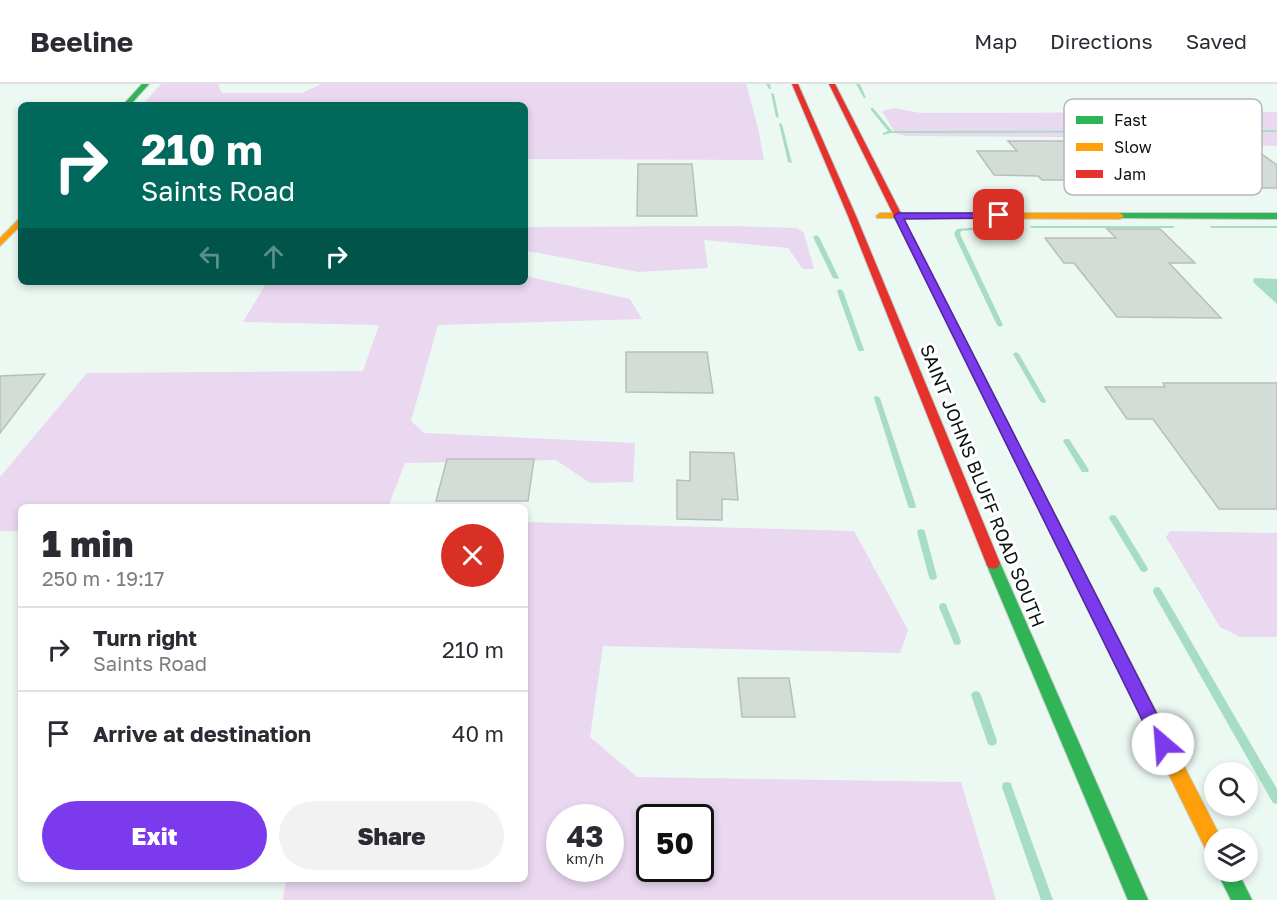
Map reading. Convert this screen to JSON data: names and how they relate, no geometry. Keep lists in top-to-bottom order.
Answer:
{
  "streets": {
    "main road": ["SAINT JOHNS BLUFF ROAD SOUTH"]
  },
  "legend": ["Fast", "Slow", "Jam"],
  "page": {
    "header": "Beeline",
    "nav": ["Map", "Directions", "Saved"],
    "turn": ["210 m", "Saints Road"],
    "heading": ["1 min", "250 m · 19:17"],
    "list": [
      {
        "name": "Turn right",
        "note": "Saints Road",
        "value": "210 m"
      },
      {
        "name": "Arrive at destination",
        "value": "40 m"
      }
    ],
    "buttons": ["Exit", "Share"],
    "speed": "43 km/h",
    "limit": "50"
  }
}
